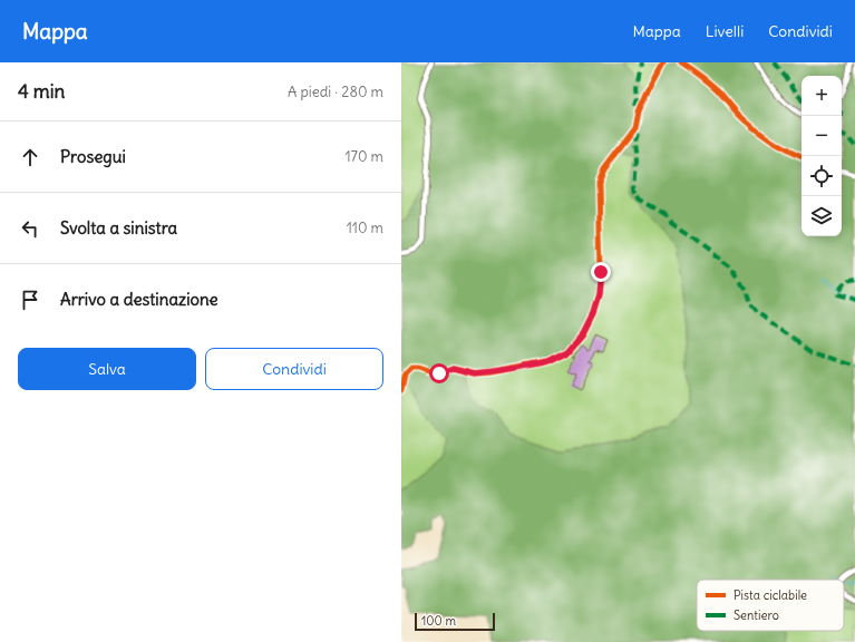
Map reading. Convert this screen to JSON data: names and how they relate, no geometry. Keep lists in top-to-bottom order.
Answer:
{
  "legend": ["Pista ciclabile", "Sentiero"],
  "scale_bar": "100 m",
  "page": {
    "header": "Mappa",
    "nav": ["Mappa", "Livelli", "Condividi"],
    "heading": ["4 min", "A piedi · 280 m"],
    "map_buttons": ["+", "−"],
    "list": [
      ["Prosegui", "170 m"],
      ["Svolta a sinistra", "110 m"],
      "Arrivo a destinazione"
    ],
    "buttons": ["Salva", "Condividi"],
    "scale": "100 m"
  }
}
